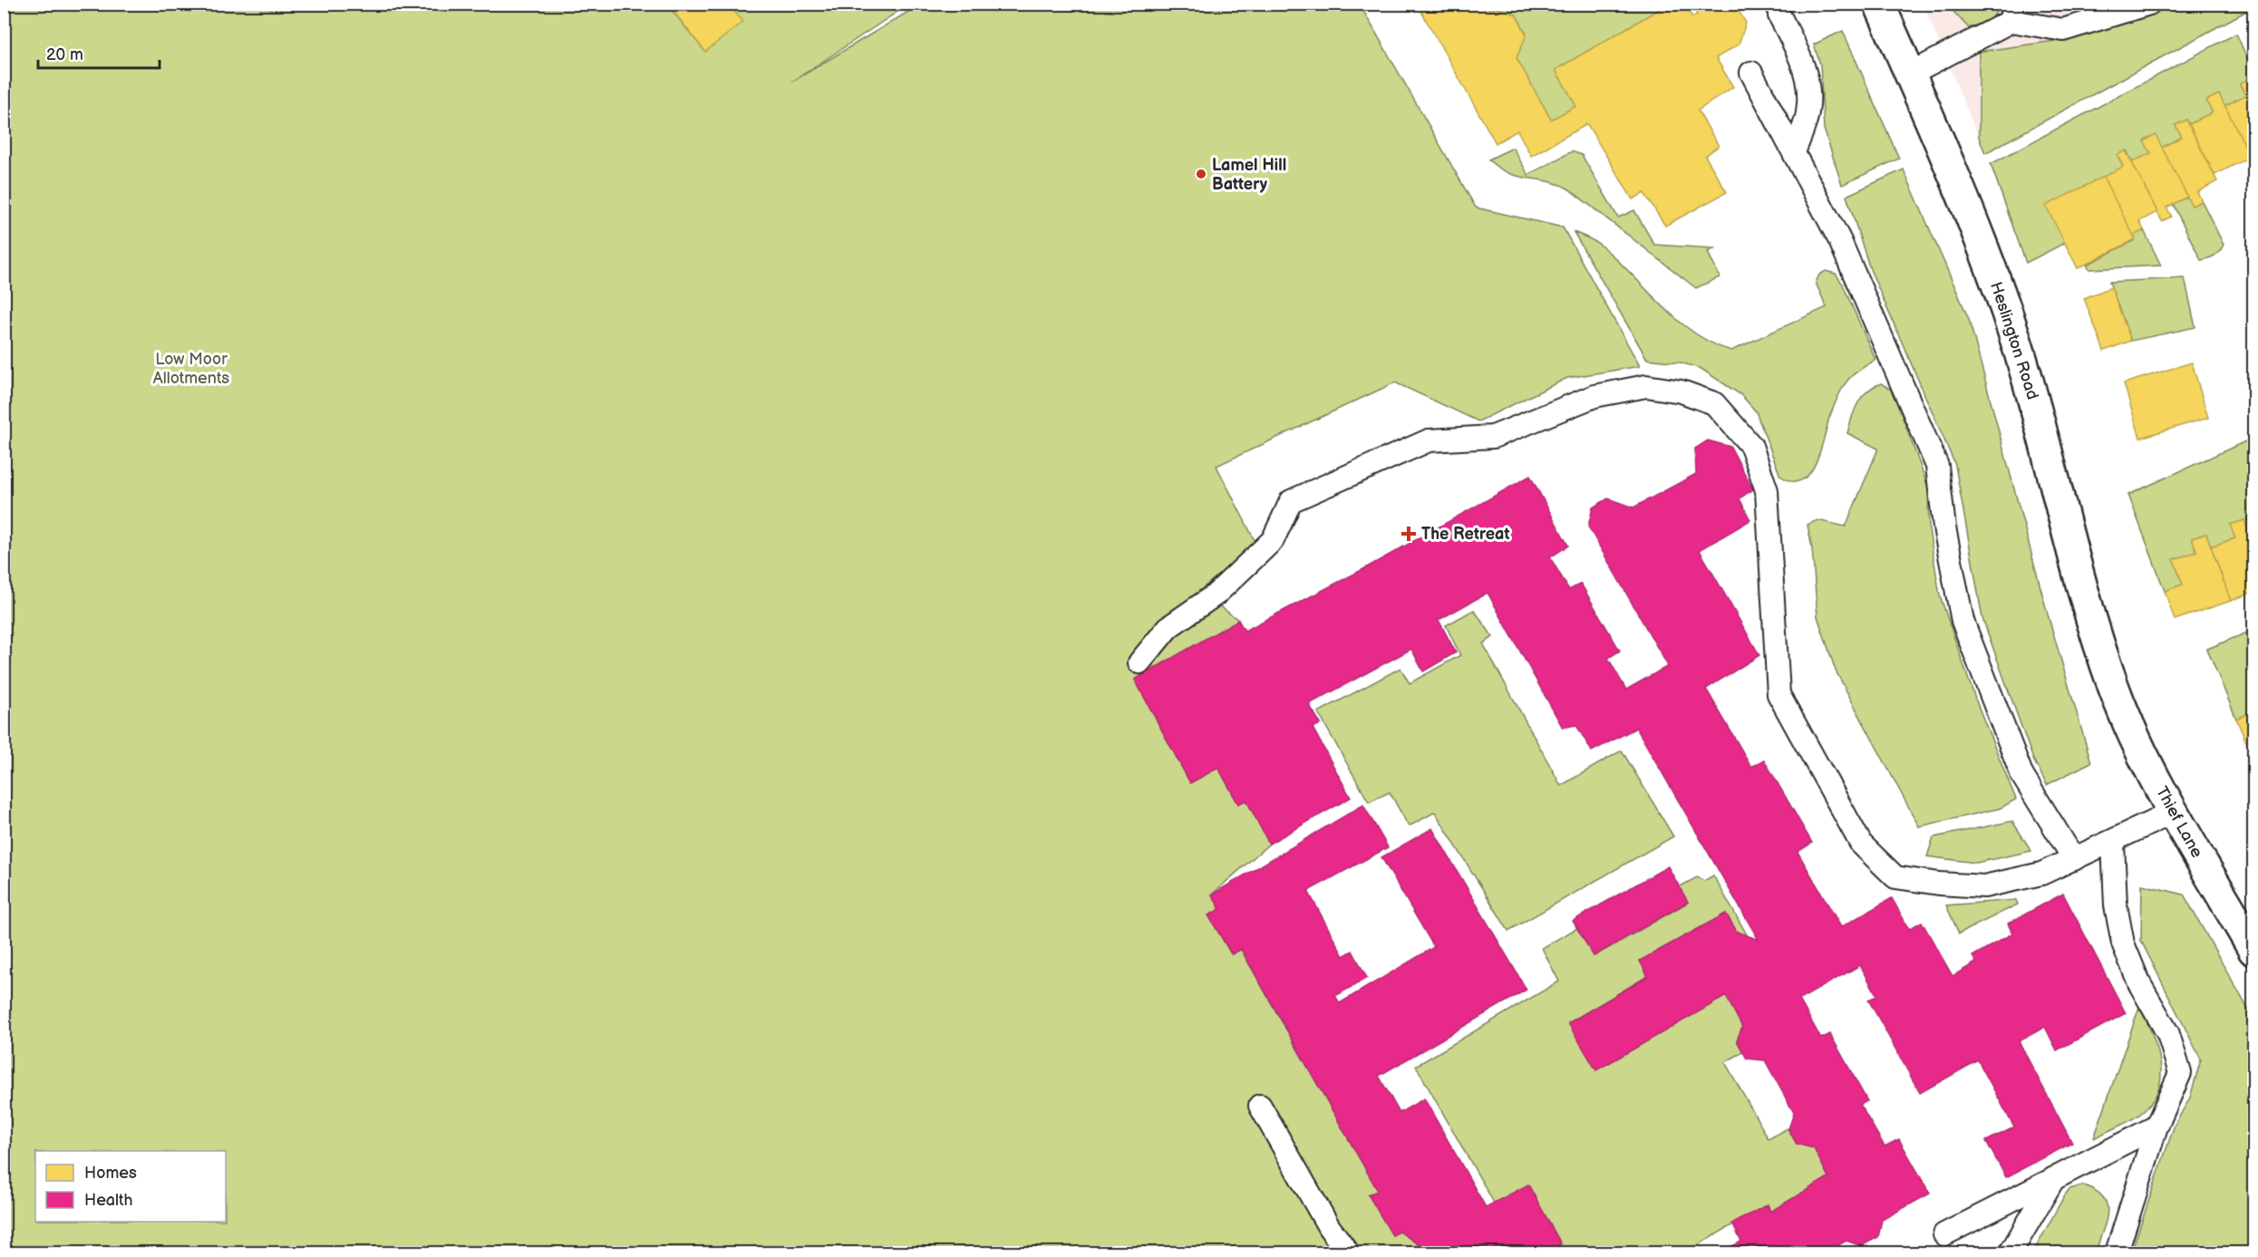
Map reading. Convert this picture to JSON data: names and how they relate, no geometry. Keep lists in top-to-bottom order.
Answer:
{
  "streets": {
    "street": ["Heslington Road", "Thief Lane"]
  },
  "crossings": [
    ["Heslington Road", "Thief Lane"]
  ],
  "parks": ["Low Moor Allotments"],
  "places": {
    "other": ["Lamel Hill Battery"],
    "health": ["The Retreat"]
  },
  "legend": ["Homes", "Health"],
  "scale_bar": "20 m"
}
